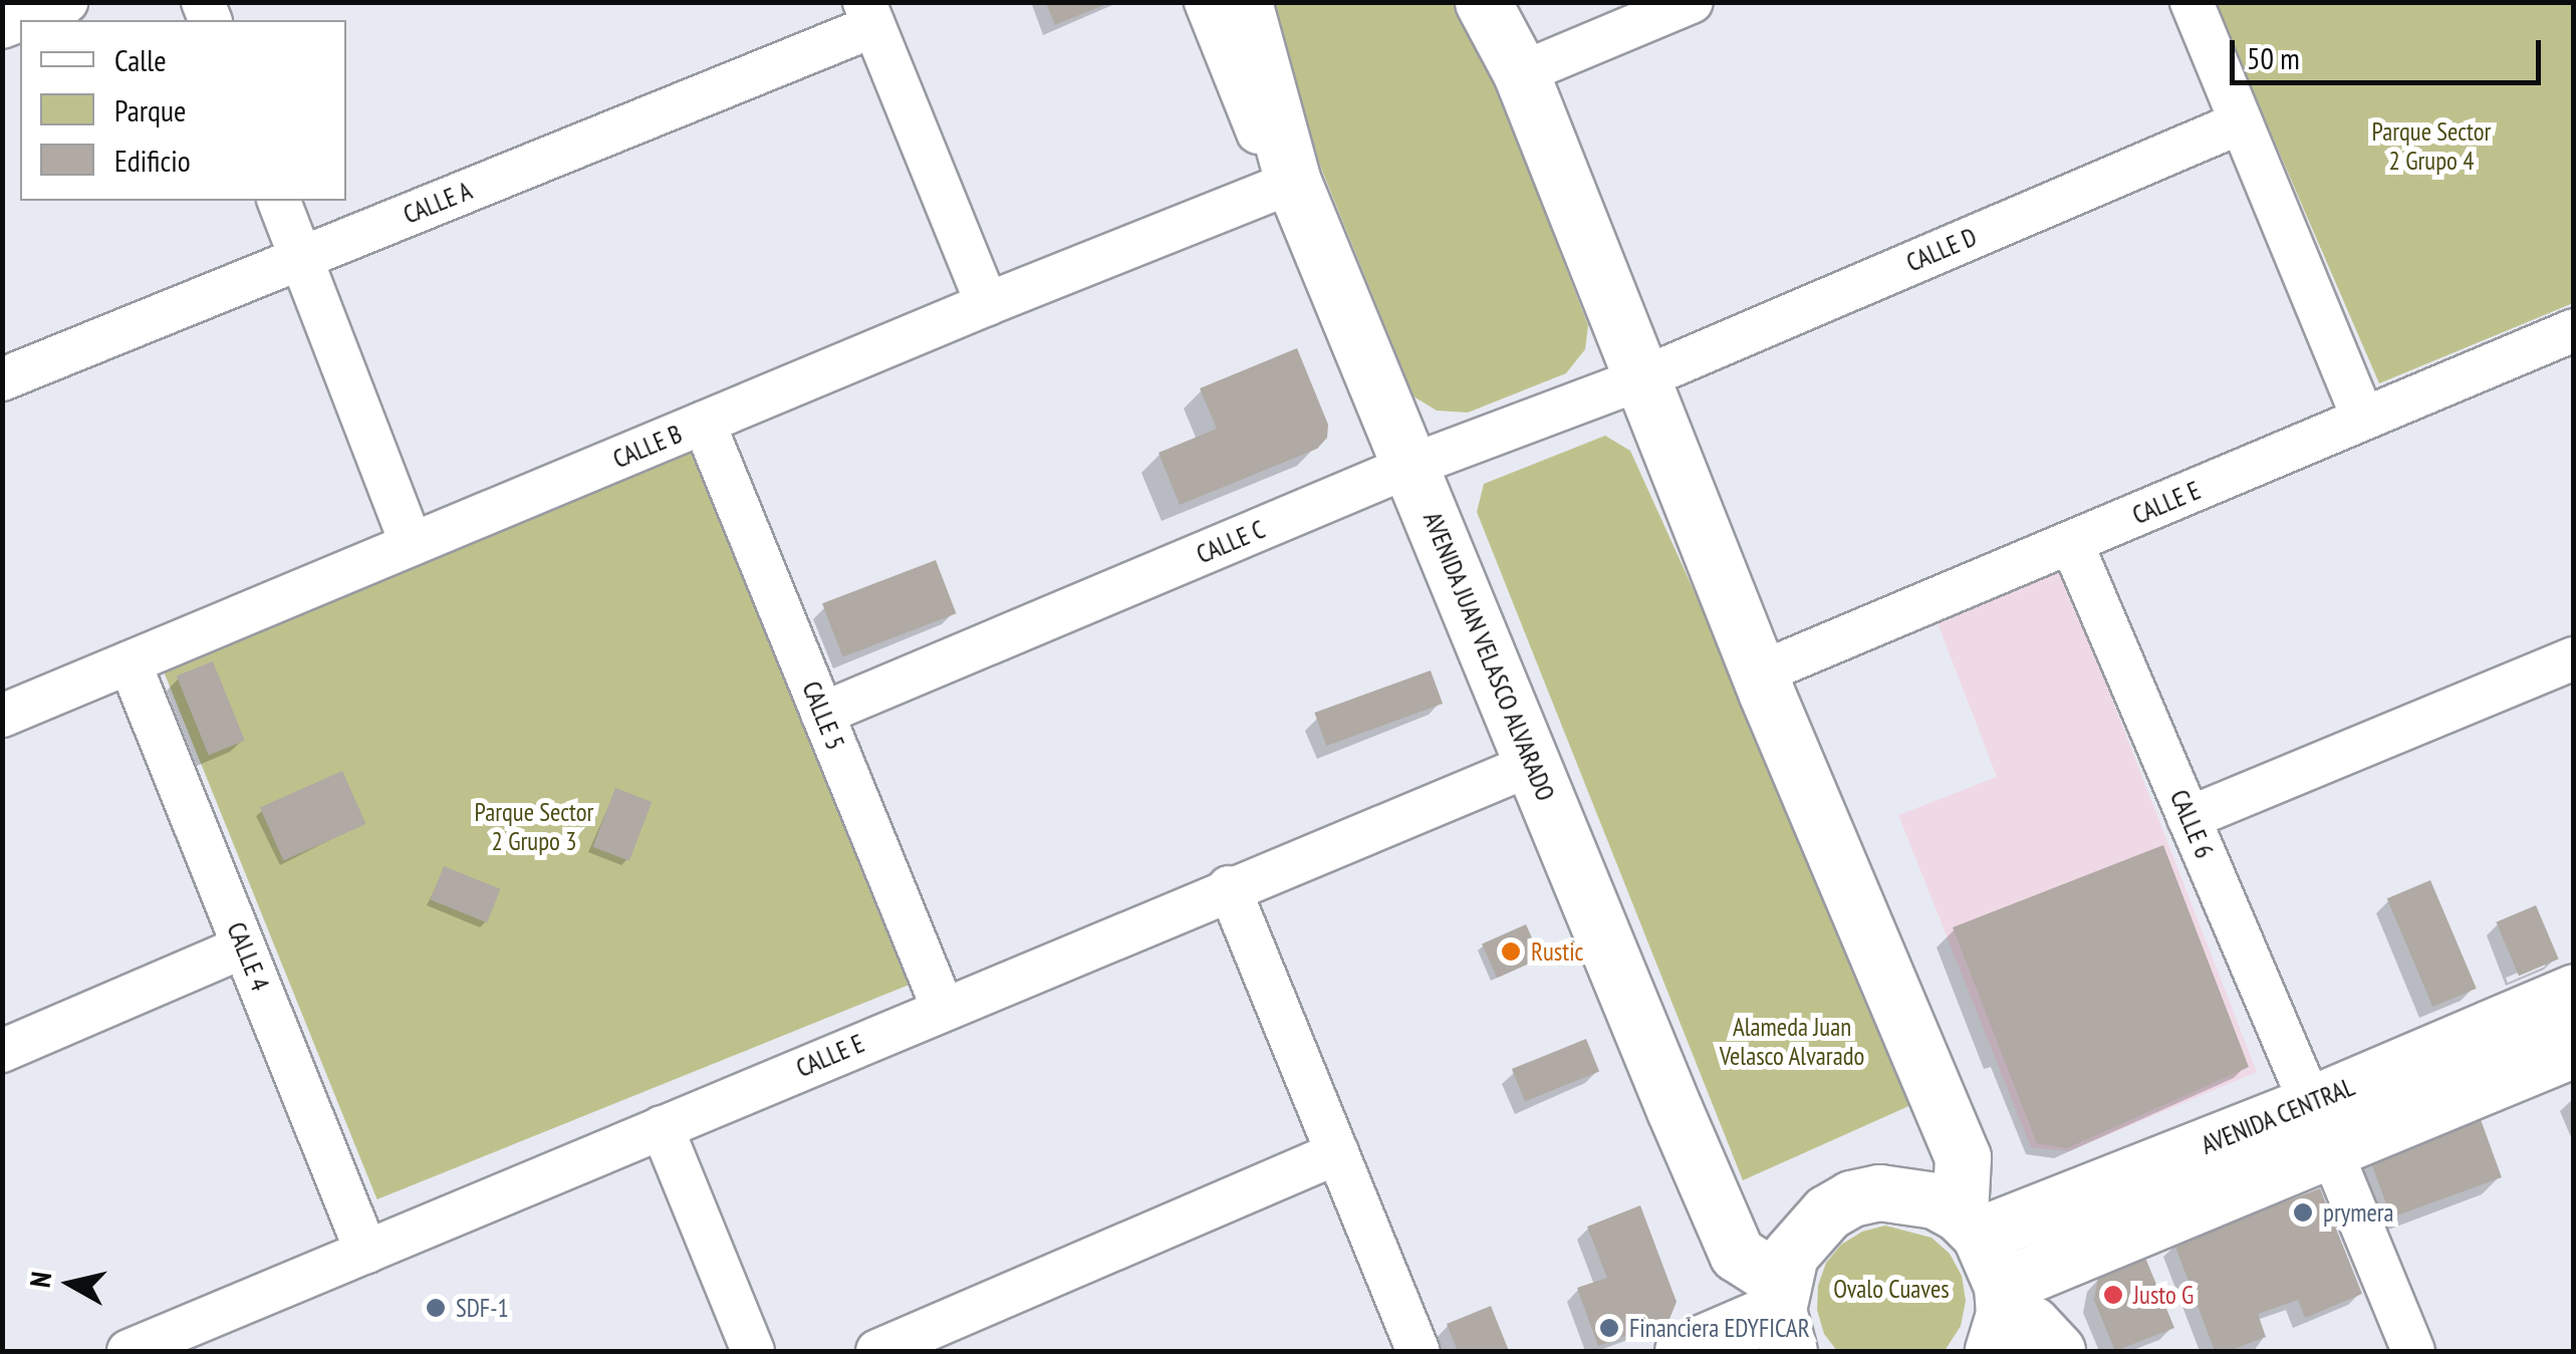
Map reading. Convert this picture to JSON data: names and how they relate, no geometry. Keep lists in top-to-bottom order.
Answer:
{
  "streets": {
    "main road": ["AVENIDA JUAN VELASCO ALVARADO", "AVENIDA CENTRAL"],
    "street": [
      "CALLE A",
      "CALLE D",
      "CALLE B",
      "CALLE E",
      "CALLE C",
      "CALLE 5",
      "CALLE 6",
      "CALLE 4"
    ]
  },
  "crossings": [
    ["CALLE D", "CALLE C"],
    ["CALLE B", "AVENIDA JUAN VELASCO ALVARADO"],
    ["CALLE B", "CALLE 5"],
    ["CALLE B", "CALLE 4"],
    ["CALLE E", "AVENIDA JUAN VELASCO ALVARADO"],
    ["CALLE E", "CALLE 5"],
    ["CALLE E", "CALLE 6"],
    ["CALLE E", "CALLE 4"],
    ["CALLE C", "AVENIDA JUAN VELASCO ALVARADO"],
    ["CALLE C", "CALLE 5"],
    ["CALLE 6", "AVENIDA CENTRAL"]
  ],
  "parks": [
    "Parque Sector 2 Grupo 4",
    "Parque Sector 2 Grupo 3",
    "Alameda Juan Velasco Alvarado",
    "Ovalo Cuaves"
  ],
  "places": [
    "Rustic",
    "prymera",
    "Justo G",
    "SDF-1",
    "Financiera EDYFICAR"
  ],
  "legend": ["Calle", "Parque", "Edificio"],
  "scale_bar": "50 m",
  "north": "left"
}
